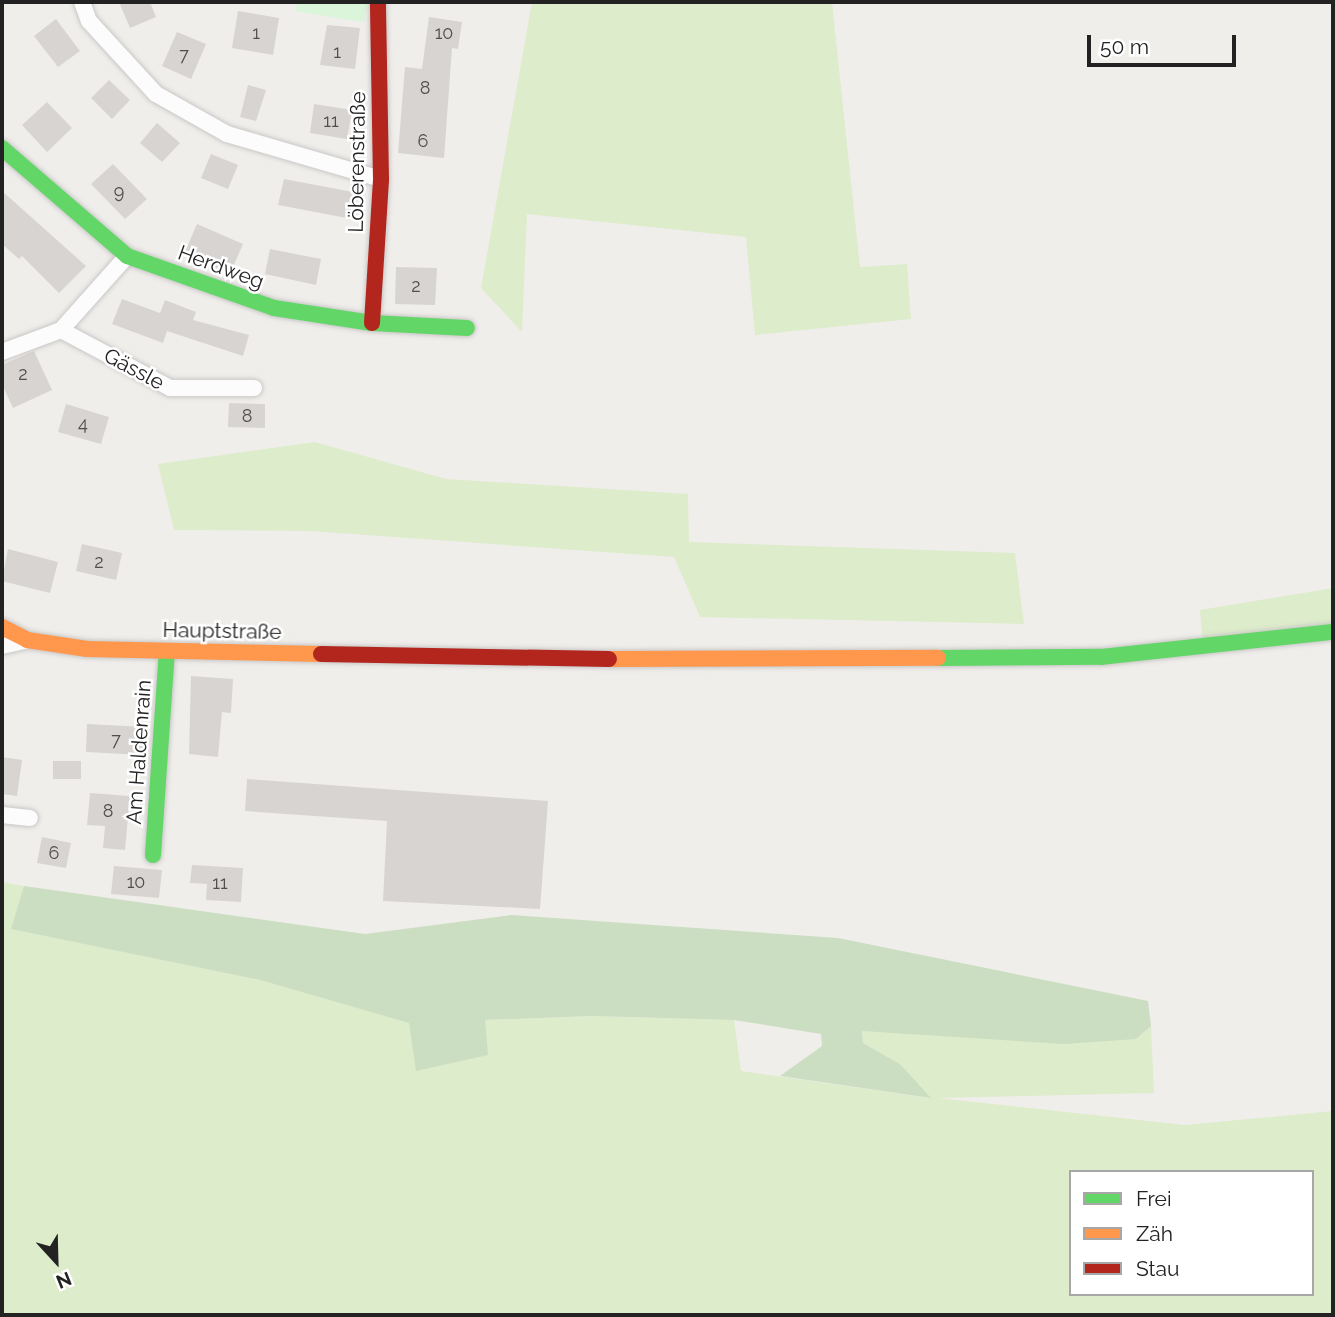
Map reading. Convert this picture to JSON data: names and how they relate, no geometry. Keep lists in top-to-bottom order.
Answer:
{
  "streets": {
    "main road": [
      "Löberenstraße",
      "Herdweg",
      "Hauptstraße",
      "Am Haldenrain"
    ],
    "street": ["Gässle"]
  },
  "crossings": [
    ["Löberenstraße", "Herdweg"],
    ["Hauptstraße", "Am Haldenrain"]
  ],
  "house_numbers": [
    "1",
    "10",
    "1",
    "7",
    "8",
    "11",
    "6",
    "9",
    "2",
    "2",
    "8",
    "4",
    "2",
    "7",
    "8",
    "6",
    "10",
    "11"
  ],
  "legend": ["Frei", "Zäh", "Stau"],
  "scale_bar": "50 m",
  "north": "bottom"
}
